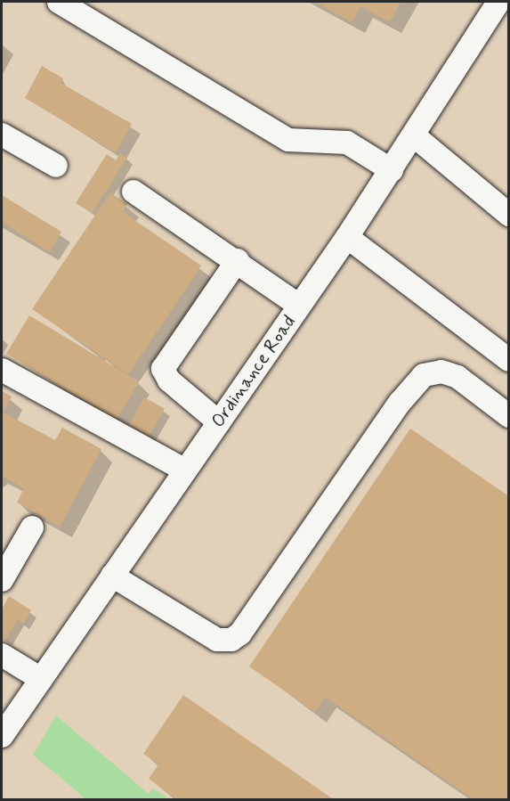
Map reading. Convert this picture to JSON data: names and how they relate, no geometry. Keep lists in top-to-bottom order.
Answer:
{
  "streets": {
    "street": ["Ordinance Road"]
  }
}
